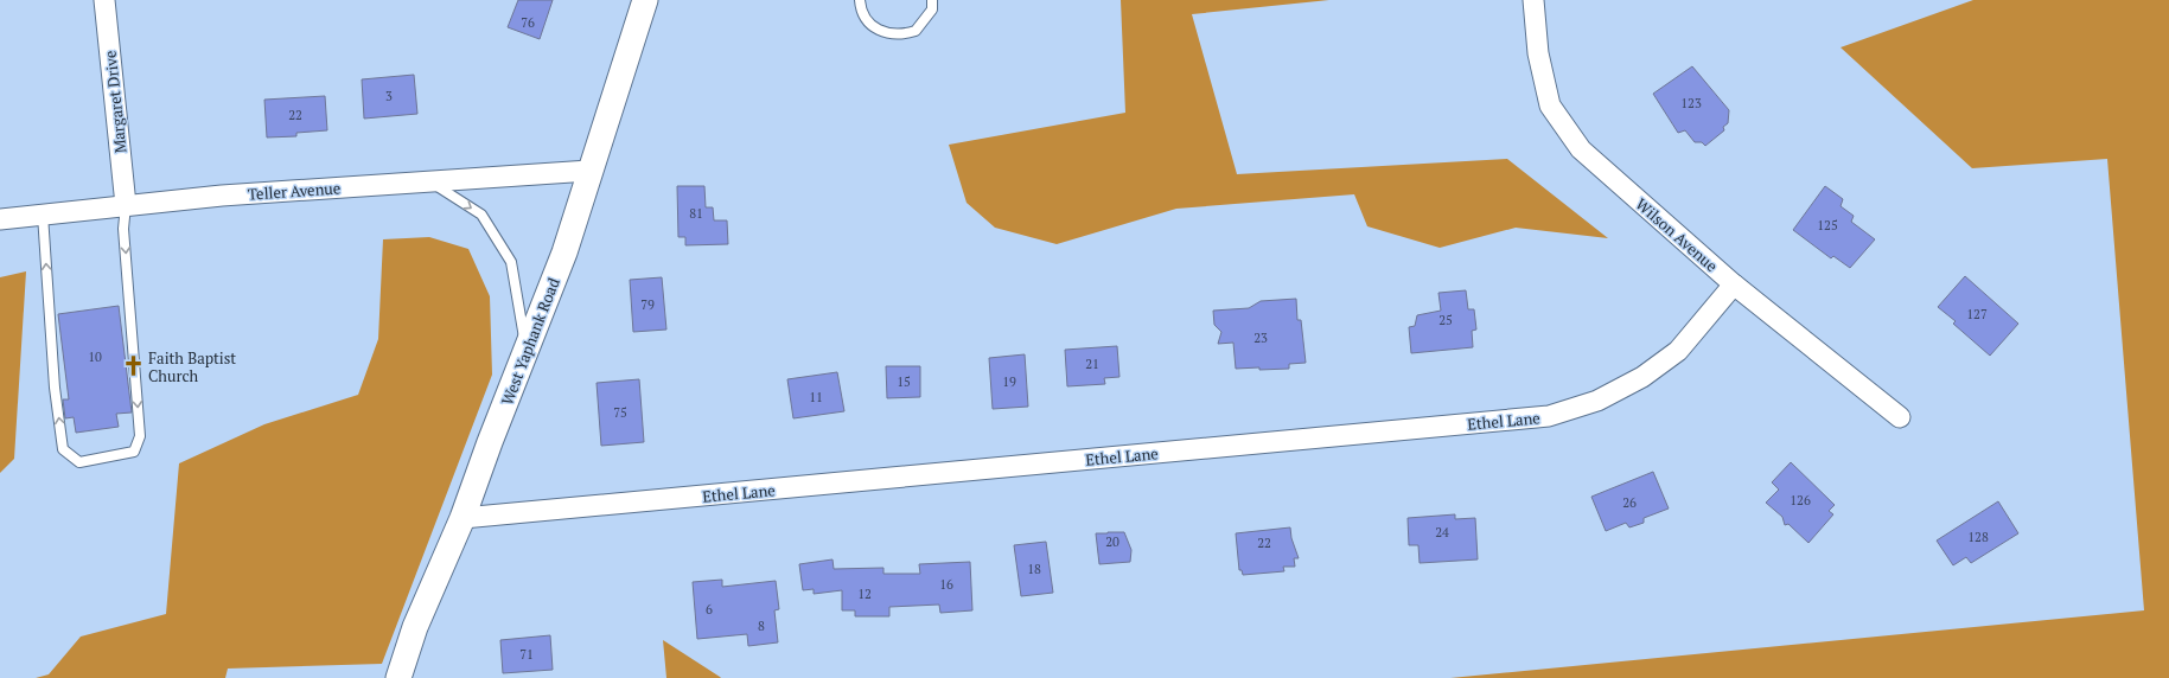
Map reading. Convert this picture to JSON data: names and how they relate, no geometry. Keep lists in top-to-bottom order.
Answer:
{
  "streets": {
    "street": [
      "Margaret Drive",
      "Teller Avenue",
      "Wilson Avenue",
      "West Yaphank Road",
      "Ethel Lane"
    ]
  },
  "crossings": [
    ["Margaret Drive", "Teller Avenue"],
    ["Teller Avenue", "West Yaphank Road"],
    ["Wilson Avenue", "Ethel Lane"],
    ["West Yaphank Road", "Ethel Lane"]
  ],
  "places": {
    "church": ["Faith Baptist Church"]
  },
  "house_numbers": [
    "76",
    "3",
    "123",
    "22",
    "81",
    "125",
    "79",
    "127",
    "25",
    "23",
    "10",
    "21",
    "15",
    "19",
    "11",
    "75",
    "126",
    "26",
    "24",
    "128",
    "20",
    "22",
    "18",
    "16",
    "12",
    "6",
    "8",
    "71"
  ]
}
